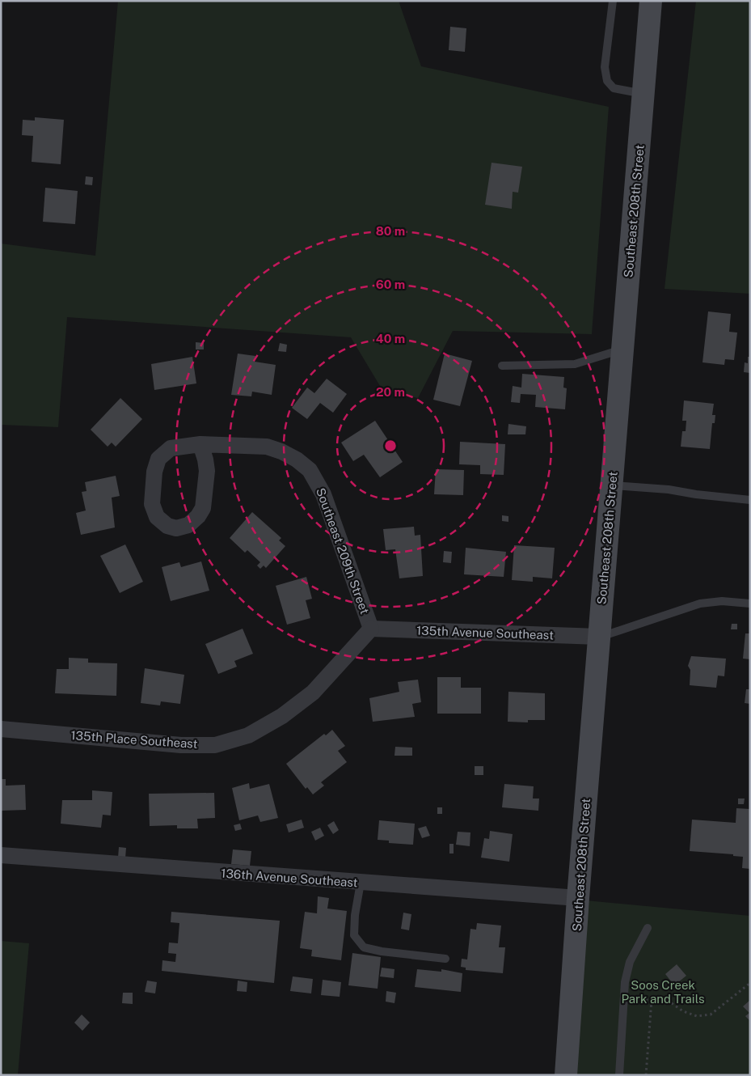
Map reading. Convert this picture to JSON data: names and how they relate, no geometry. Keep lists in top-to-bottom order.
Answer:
{
  "streets": {
    "street": [
      "Southeast 208th Street",
      "Southeast 209th Street",
      "135th Avenue Southeast",
      "135th Place Southeast",
      "136th Avenue Southeast"
    ]
  },
  "crossings": [
    ["Southeast 208th Street", "135th Avenue Southeast"],
    ["Southeast 208th Street", "136th Avenue Southeast"],
    ["Southeast 209th Street", "135th Avenue Southeast"],
    ["Southeast 209th Street", "135th Place Southeast"],
    ["135th Avenue Southeast", "135th Place Southeast"]
  ],
  "parks": ["Soos Creek Park and Trails"],
  "rings": [
    "80 m",
    "60 m",
    "40 m",
    "20 m"
  ]
}
